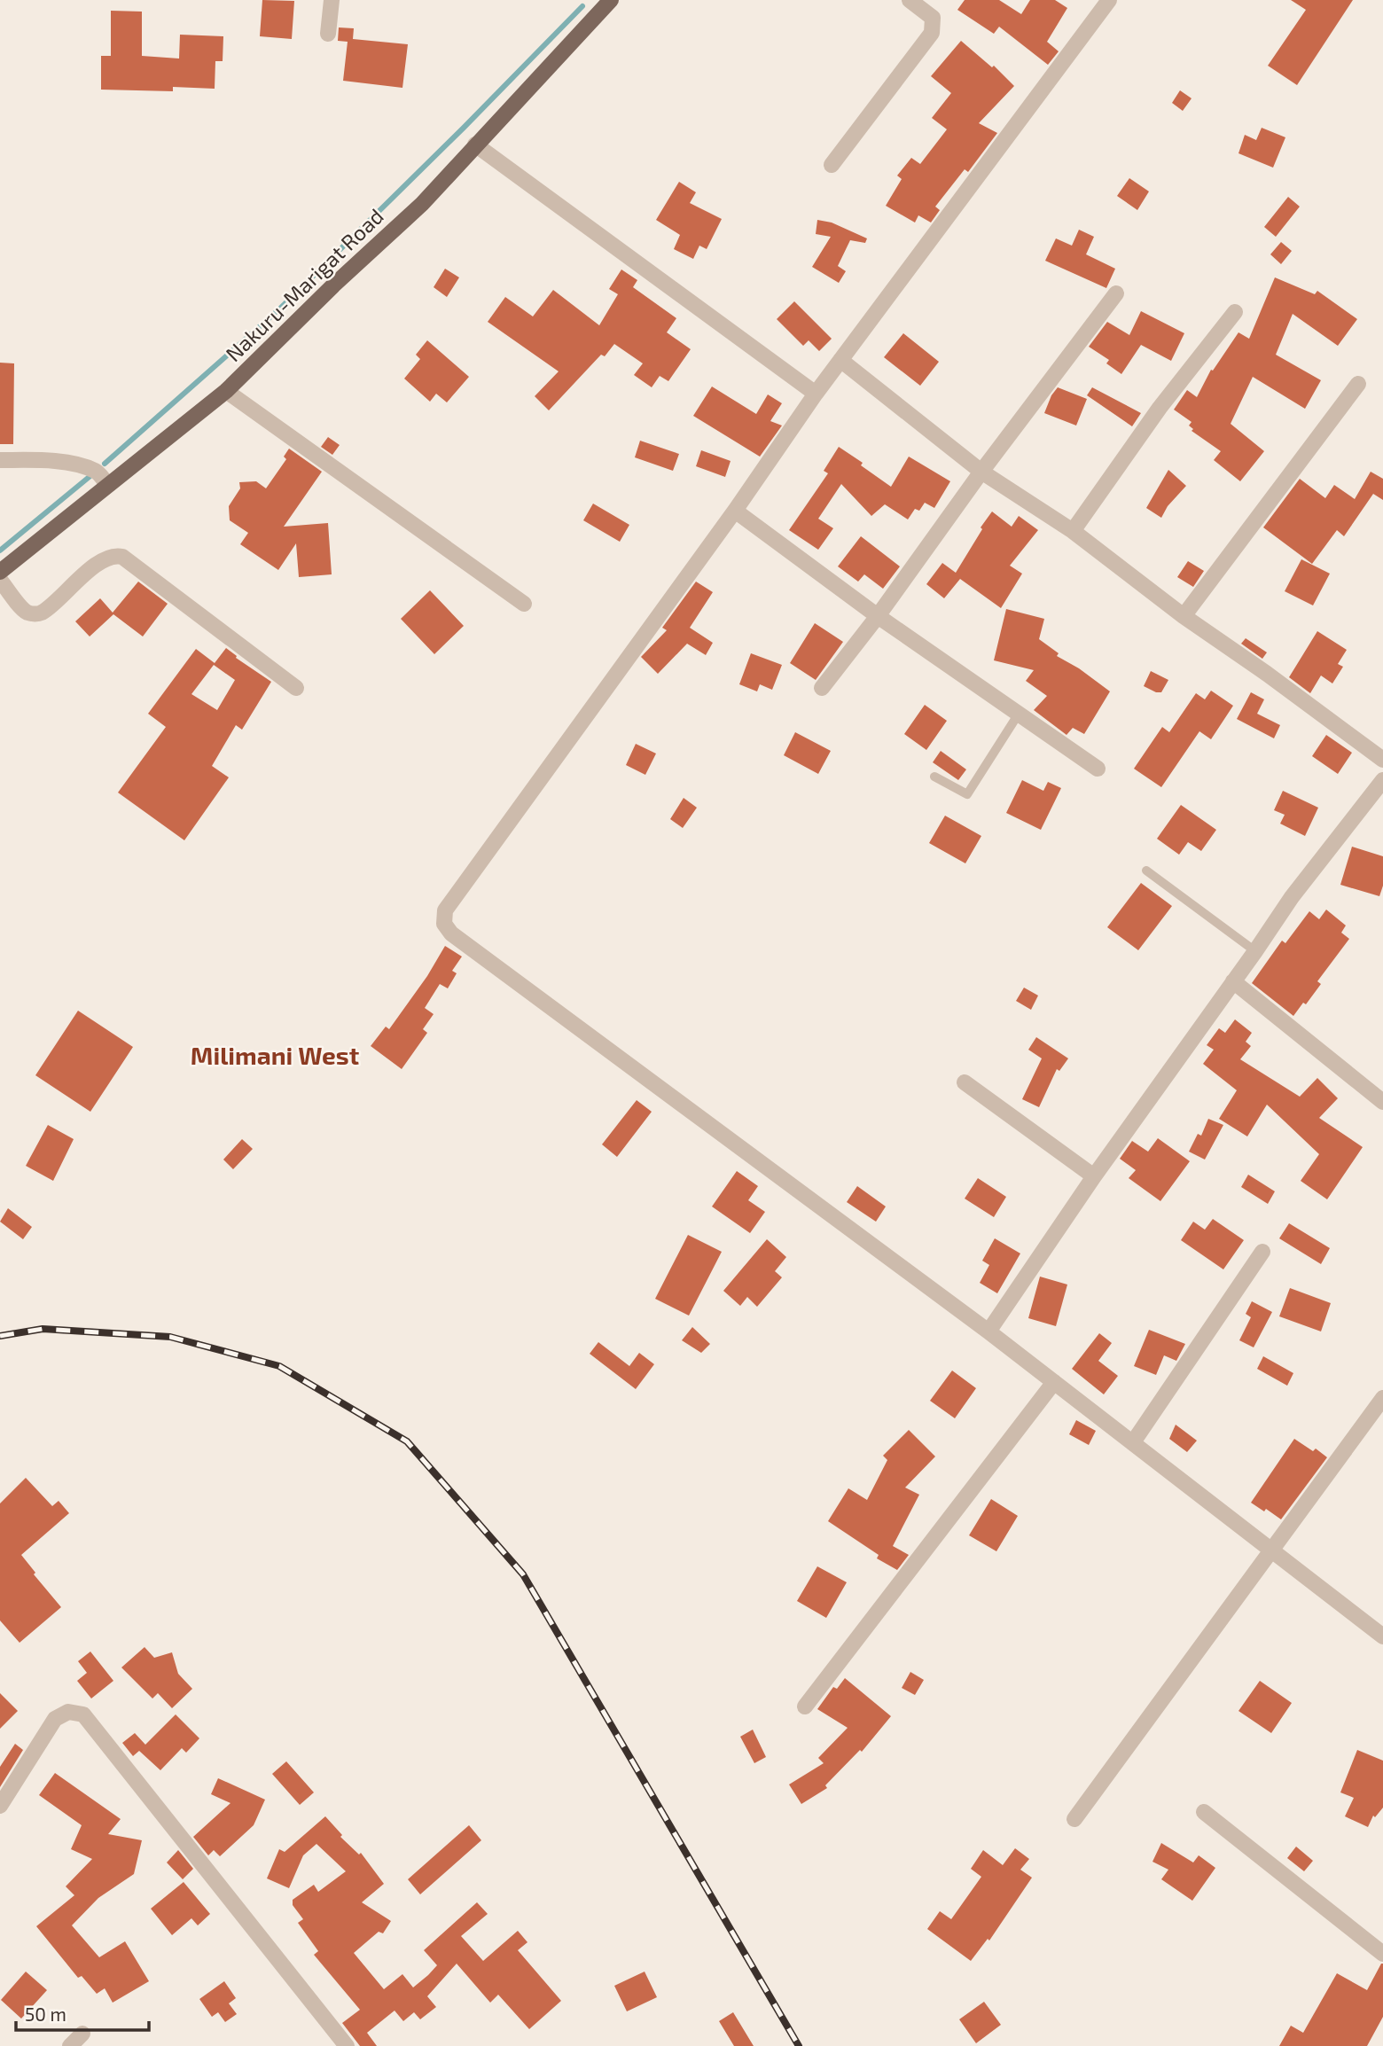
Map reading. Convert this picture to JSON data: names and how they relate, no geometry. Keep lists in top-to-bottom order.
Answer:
{
  "streets": {
    "main road": ["Nakuru-Marigat Road"]
  },
  "districts": ["Milimani West"],
  "scale_bar": "50 m"
}
